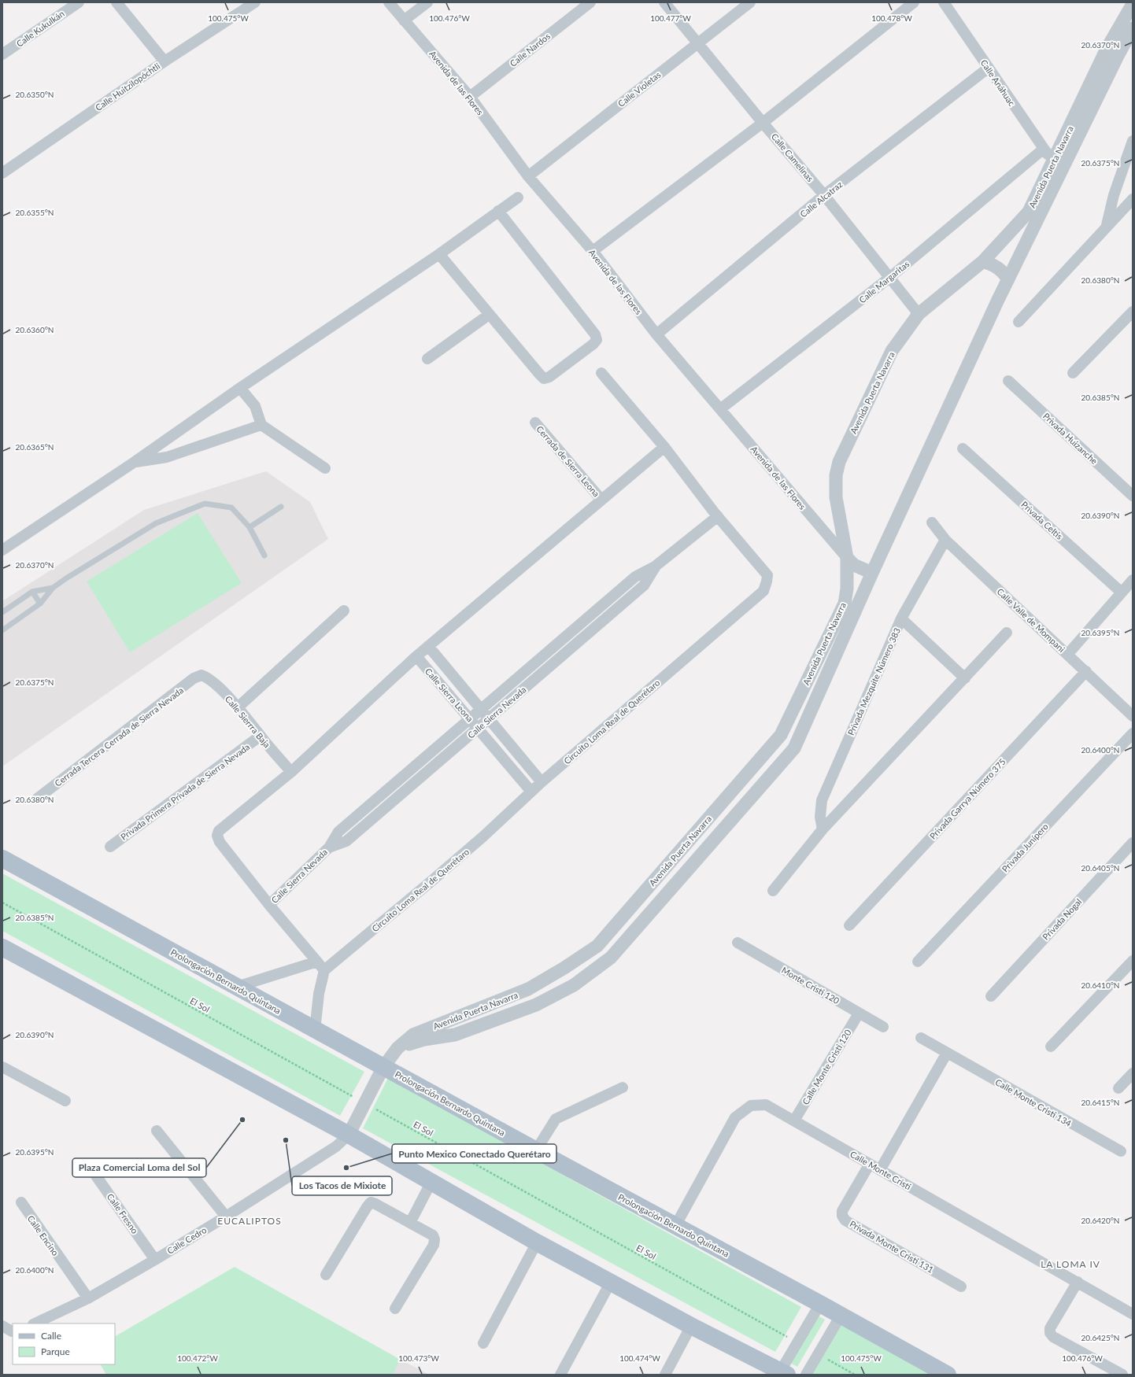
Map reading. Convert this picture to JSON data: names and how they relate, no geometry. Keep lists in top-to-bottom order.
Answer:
{
  "streets": {
    "main road": ["Prolongación Bernardo Quintana"],
    "street": [
      "Calle Kukulkán",
      "Calle Nardos",
      "Avenida de las Flores",
      "Calle Anáhuac",
      "Calle Huitzilopóchtli",
      "Calle Violetas",
      "Calle Camelinas",
      "Avenida Puerta Navarra",
      "Calle Alcatraz",
      "Calle Margaritas",
      "Privada Huizanche",
      "Cerrada de Sierra Leona",
      "Privada Celtis",
      "Calle Valle de Mompani",
      "Privada Mezquite Número 383",
      "Calle Sierra Leona",
      "Calle Sierra Nevada",
      "Calle Sierrra Baja",
      "Circuito Loma Real de Querétaro",
      "Cerrada Tercera Cerrada de Sierra Nevada",
      "Privada Primera Privada de Sierra Nevada",
      "Privada Garrya Número 375",
      "Privada Junípero",
      "Privada Nogal",
      "Monte Cristi 120",
      "Calle Monte Cristi 120",
      "Calle Monte Cristi 134",
      "Calle Monte Cristi",
      "Calle Fresno",
      "Calle Encino",
      "Calle Cedro",
      "Privada Monte Cristi 131"
    ],
    "path": ["El Sol"]
  },
  "crossings": [
    ["Calle Nardos", "Avenida de las Flores"],
    ["Avenida de las Flores", "Calle Violetas"],
    ["Avenida de las Flores", "Avenida Puerta Navarra"],
    ["Avenida de las Flores", "Calle Alcatraz"],
    ["Avenida de las Flores", "Calle Margaritas"],
    ["Calle Anáhuac", "Avenida Puerta Navarra"],
    ["Calle Anáhuac", "Calle Alcatraz"],
    ["Calle Anáhuac", "Calle Margaritas"],
    ["Calle Violetas", "Calle Camelinas"],
    ["Calle Camelinas", "Avenida Puerta Navarra"],
    ["Calle Camelinas", "Calle Alcatraz"],
    ["Calle Camelinas", "Calle Margaritas"],
    ["Avenida Puerta Navarra", "Prolongación Bernardo Quintana"],
    ["Avenida Puerta Navarra", "El Sol"],
    ["Avenida Puerta Navarra", "Calle Cedro"],
    ["Calle Valle de Mompani", "Privada Mezquite Número 383"],
    ["Calle Valle de Mompani", "Privada Garrya Número 375"],
    ["Calle Sierra Leona", "Calle Sierra Nevada"],
    ["Calle Sierra Leona", "Circuito Loma Real de Querétaro"],
    ["Calle Sierra Nevada", "Circuito Loma Real de Querétaro"],
    ["Calle Sierrra Baja", "Cerrada Tercera Cerrada de Sierra Nevada"],
    ["Calle Sierrra Baja", "Privada Primera Privada de Sierra Nevada"],
    ["Circuito Loma Real de Querétaro", "Prolongación Bernardo Quintana"],
    ["Prolongación Bernardo Quintana", "Calle Monte Cristi"],
    ["Monte Cristi 120", "Calle Monte Cristi 120"],
    ["Calle Monte Cristi 120", "Calle Monte Cristi"],
    ["Calle Monte Cristi", "Privada Monte Cristi 131"],
    ["Calle Fresno", "Calle Cedro"],
    ["Calle Encino", "Calle Cedro"]
  ],
  "districts": ["EUCALIPTOS", "LA LOMA IV"],
  "places": ["Plaza Comercial Loma del Sol", "Los Tacos de Mixiote", "Punto Mexico Conectado Querétaro"],
  "legend": ["Calle", "Parque"],
  "coordinates": [
    "100.475°W",
    "100.476°W",
    "100.477°W",
    "100.478°W",
    "20.6370°N",
    "20.6350°N",
    "20.6375°N",
    "20.6355°N",
    "20.6380°N",
    "20.6360°N",
    "20.6385°N",
    "20.6365°N",
    "20.6390°N",
    "20.6395°N",
    "20.6400°N",
    "20.6405°N",
    "20.6410°N",
    "20.6415°N",
    "20.6420°N",
    "20.6425°N",
    "100.472°W",
    "100.473°W",
    "100.474°W"
  ]
}
